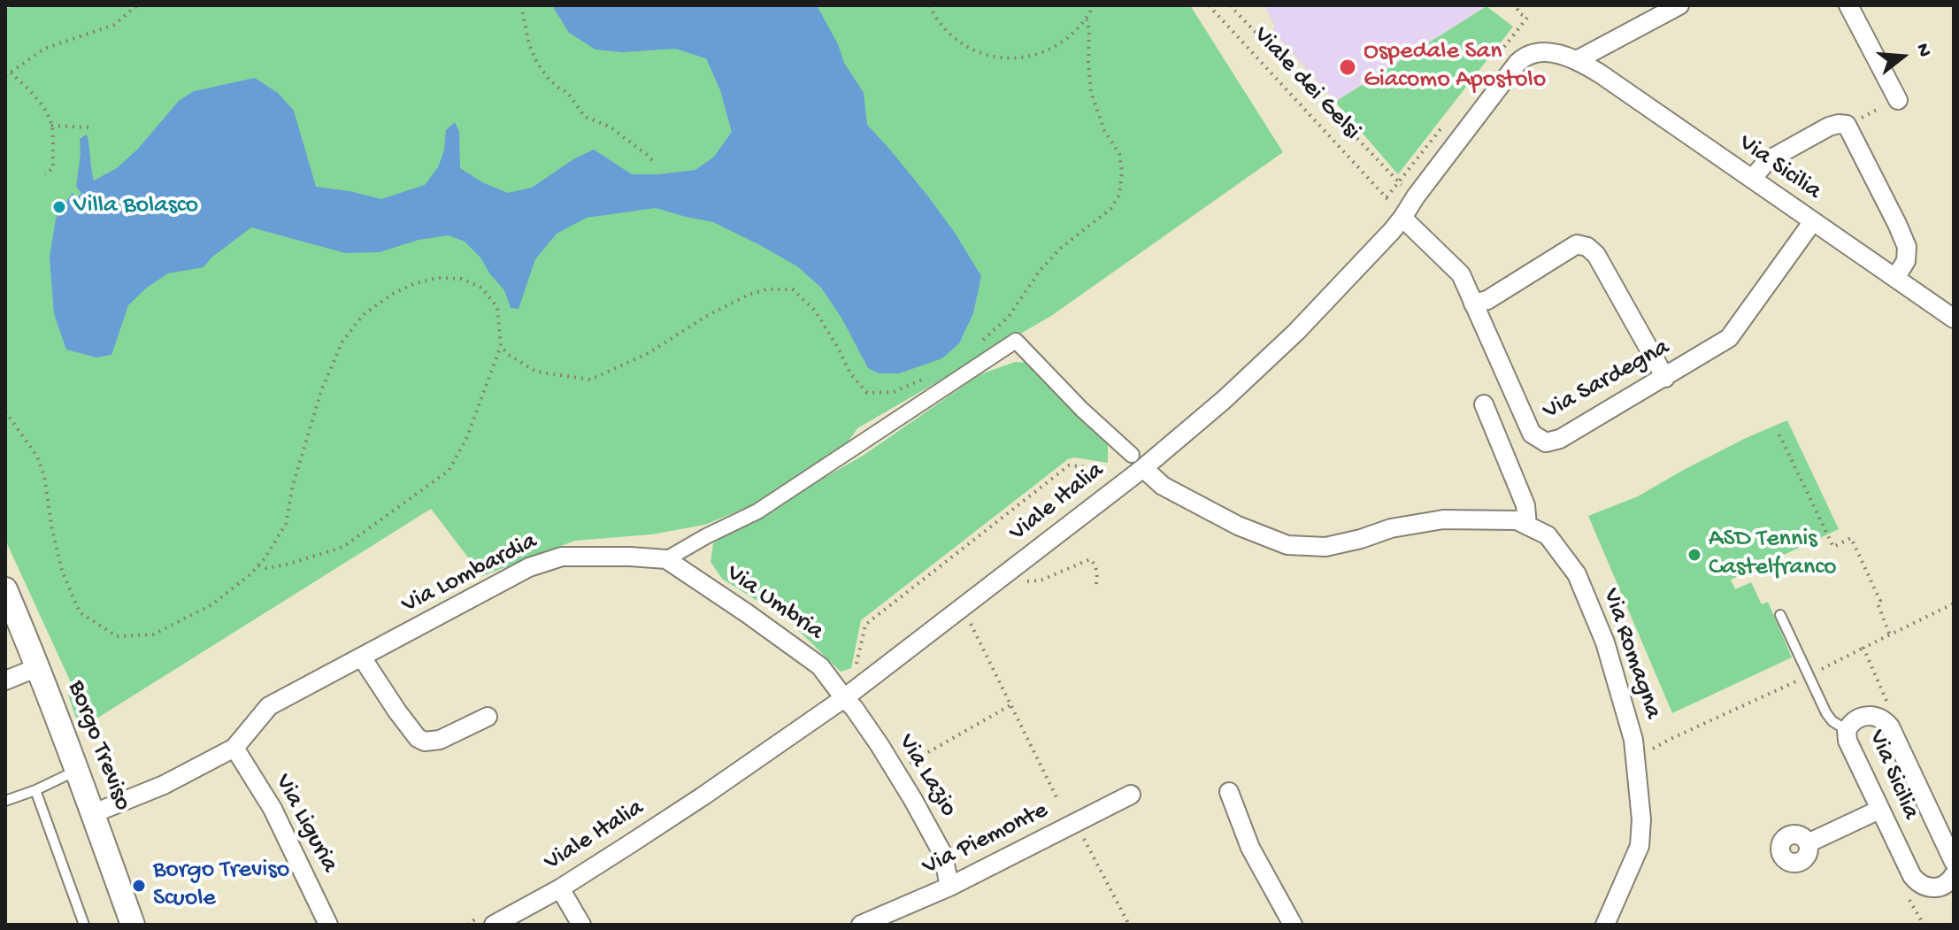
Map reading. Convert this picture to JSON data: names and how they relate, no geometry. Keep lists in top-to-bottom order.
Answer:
{
  "streets": {
    "street": [
      "Via Sicilia",
      "Via Sardegna",
      "Viale Italia",
      "Via Lombardia",
      "Via Umbria",
      "Via Romagna",
      "Borgo Treviso",
      "Via Lazio",
      "Via Liguria",
      "Via Piemonte"
    ],
    "path": ["Viale dei Gelsi"]
  },
  "crossings": [
    ["Via Sicilia", "Via Sardegna"],
    ["Via Sicilia", "Viale Italia"],
    ["Via Sardegna", "Viale Italia"],
    ["Viale Italia", "Via Umbria"],
    ["Viale Italia", "Via Romagna"],
    ["Viale Italia", "Via Lazio"],
    ["Via Lombardia", "Via Umbria"],
    ["Via Lombardia", "Borgo Treviso"],
    ["Via Lombardia", "Via Liguria"],
    ["Via Umbria", "Via Lazio"],
    ["Via Lazio", "Via Piemonte"]
  ],
  "places": [
    "Ospedale San Giacomo Apostolo",
    "Villa Bolasco",
    "ASD Tennis Castelfranco",
    "Borgo Treviso Scuole"
  ],
  "north": "right"
}
